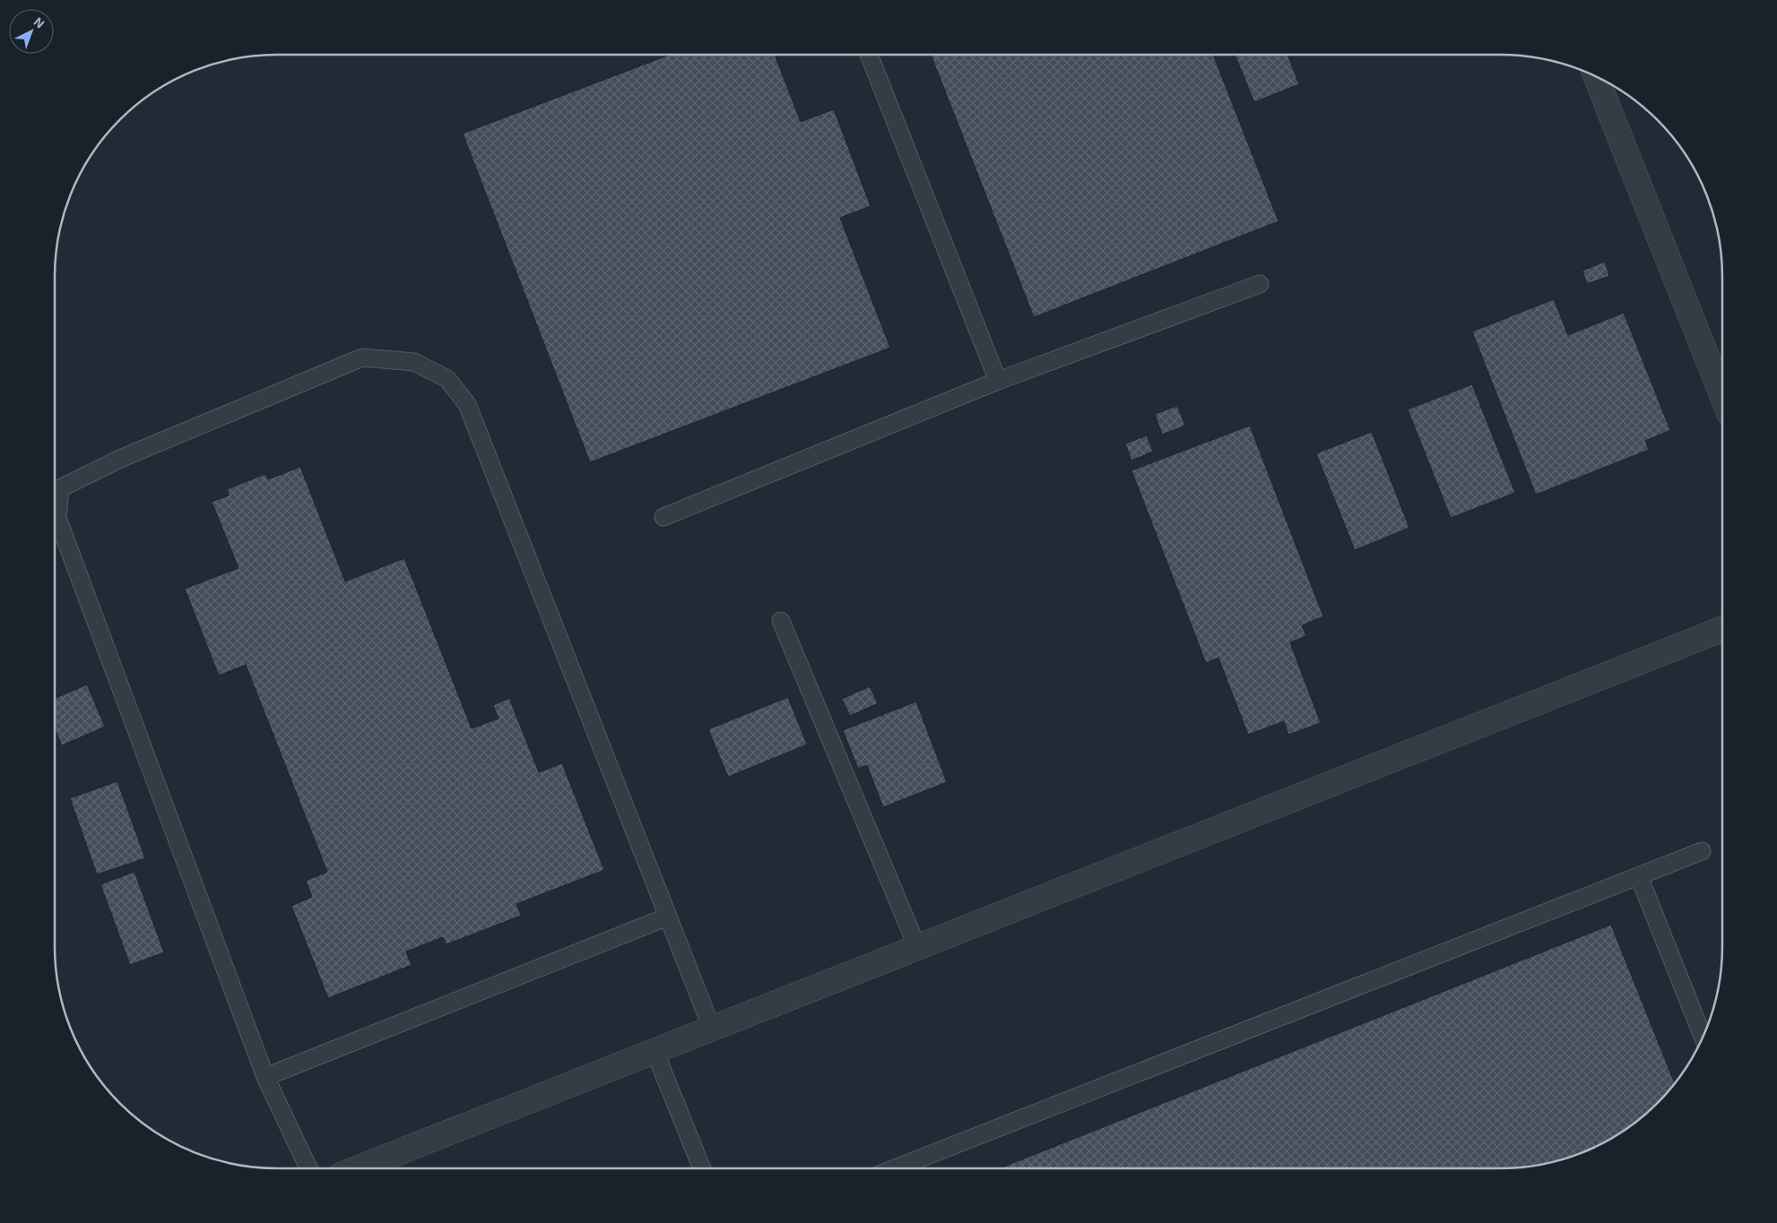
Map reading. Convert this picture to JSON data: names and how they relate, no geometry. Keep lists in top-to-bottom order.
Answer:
{
  "north": "top right"
}
